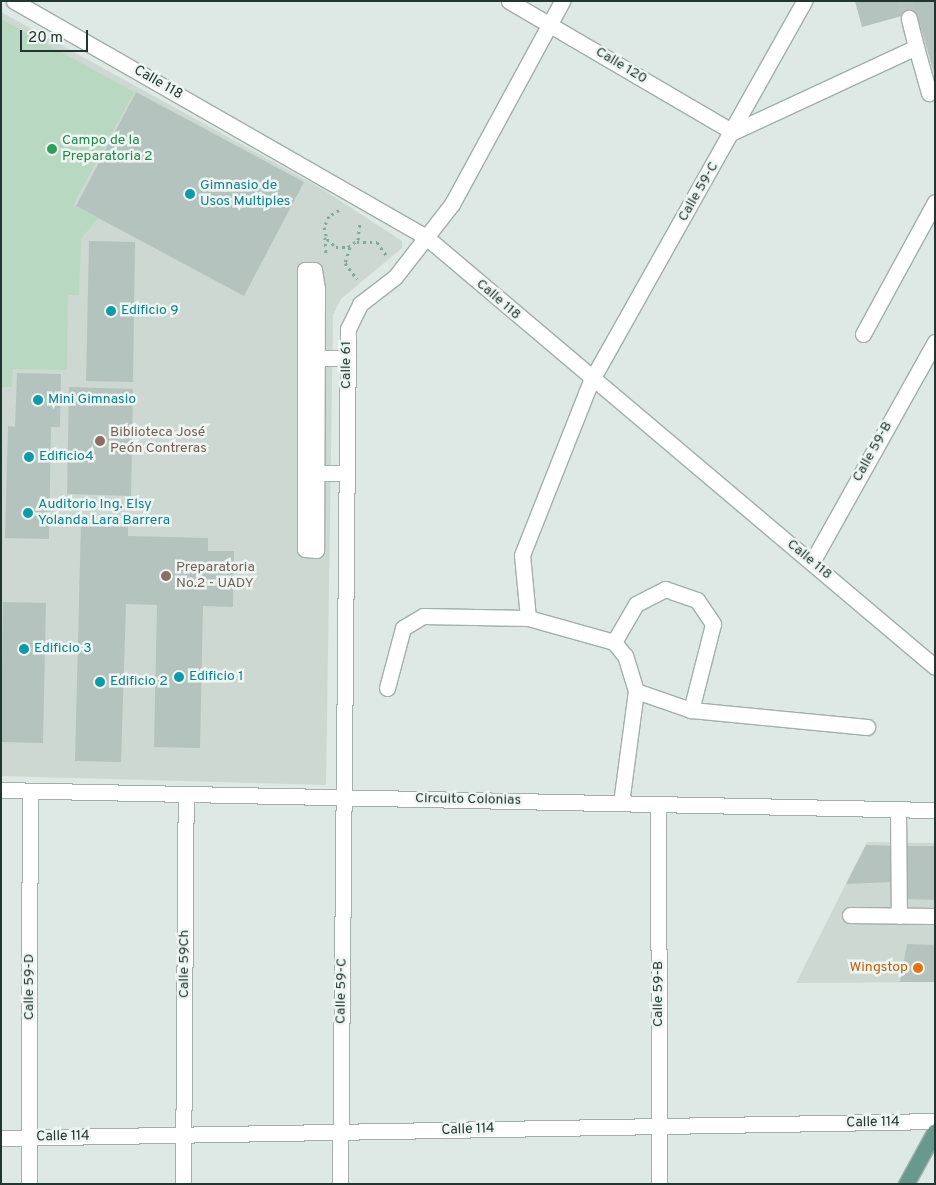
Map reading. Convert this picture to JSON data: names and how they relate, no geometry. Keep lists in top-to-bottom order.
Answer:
{
  "streets": {
    "street": [
      "Calle 120",
      "Calle 118",
      "Calle 59-C",
      "Calle 61",
      "Calle 59-B",
      "Circuito Colonias",
      "Calle 59Ch",
      "Calle 59-D",
      "Calle 114"
    ]
  },
  "crossings": [
    ["Calle 120", "Calle 59-C"],
    ["Calle 120", "Calle 61"],
    ["Calle 118", "Calle 59-C"],
    ["Calle 118", "Calle 61"],
    ["Calle 118", "Calle 59-B"],
    ["Calle 59-C", "Calle 61"],
    ["Calle 59-C", "Circuito Colonias"],
    ["Calle 59-C", "Calle 114"],
    ["Calle 61", "Circuito Colonias"],
    ["Calle 59-B", "Circuito Colonias"],
    ["Calle 59-B", "Calle 114"],
    ["Circuito Colonias", "Calle 59Ch"],
    ["Circuito Colonias", "Calle 59-D"],
    ["Calle 59Ch", "Calle 114"],
    ["Calle 59-D", "Calle 114"]
  ],
  "places": [
    "Campo de la Preparatoria 2",
    "Gimnasio de Usos Multiples",
    "Edificio 9",
    "Mini Gimnasio",
    "Biblioteca José Peón Contreras",
    "Edificio4",
    "Auditorio Ing. Elsy Yolanda Lara Barrera",
    "Preparatoria No.2 - UADY",
    "Edificio 3",
    "Edificio 1",
    "Edificio 2",
    "Wingstop"
  ],
  "scale_bar": "20 m"
}
